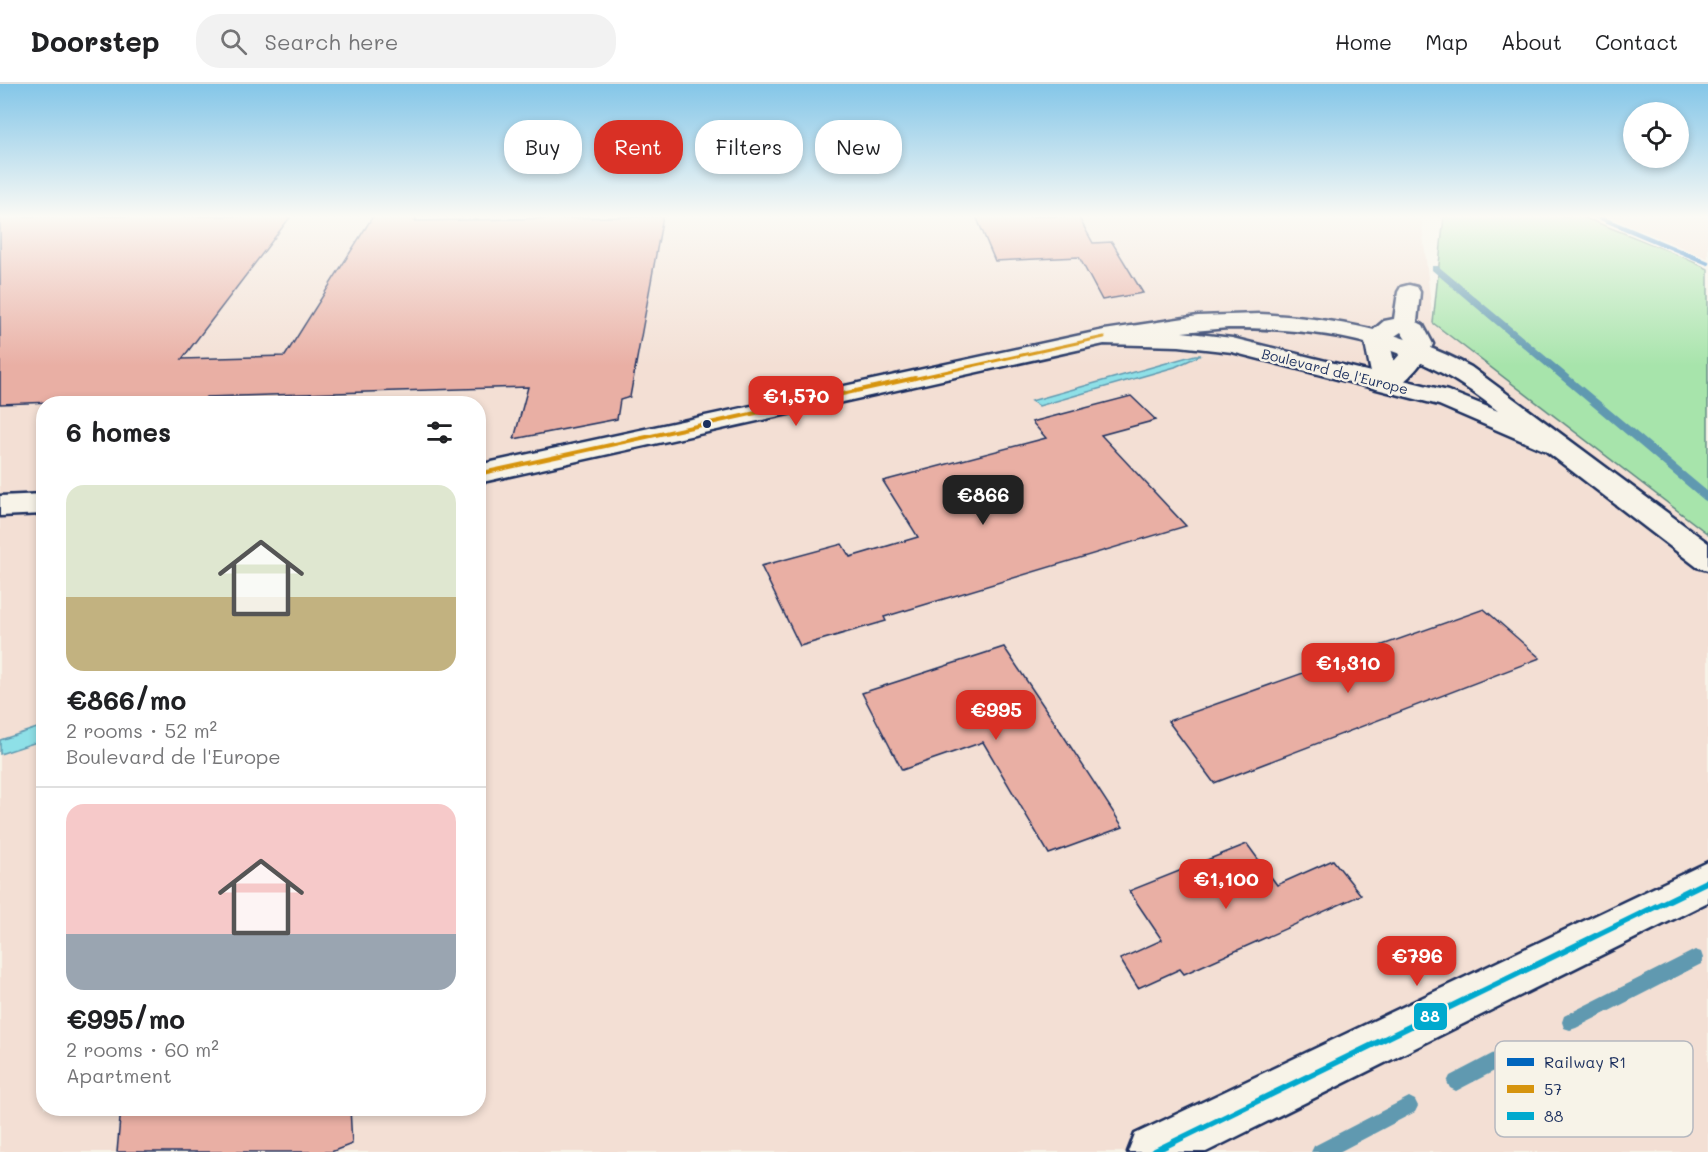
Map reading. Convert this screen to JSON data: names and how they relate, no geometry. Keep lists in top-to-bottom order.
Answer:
{
  "streets": {
    "street": ["Boulevard de l'Europe"]
  },
  "lines": ["transit line 57", "transit line 88"],
  "legend": ["Railway R1", "57", "88"],
  "page": {
    "header": "Doorstep",
    "search": "Search here",
    "nav": [
      "Home",
      "Map",
      "About",
      "Contact"
    ],
    "chip": [
      "Buy",
      "Rent",
      "Filters",
      "New"
    ],
    "price": [
      "€1,570",
      "€866",
      "€1,310",
      "€995",
      "€1,100",
      "€796"
    ],
    "heading": "6 homes",
    "list": [
      {
        "name": "€866/mo",
        "note": "2 rooms · 52 m² · Boulevard de l'Europe"
      },
      {
        "name": "€995/mo",
        "note": "2 rooms · 60 m² · Apartment"
      }
    ]
  }
}
